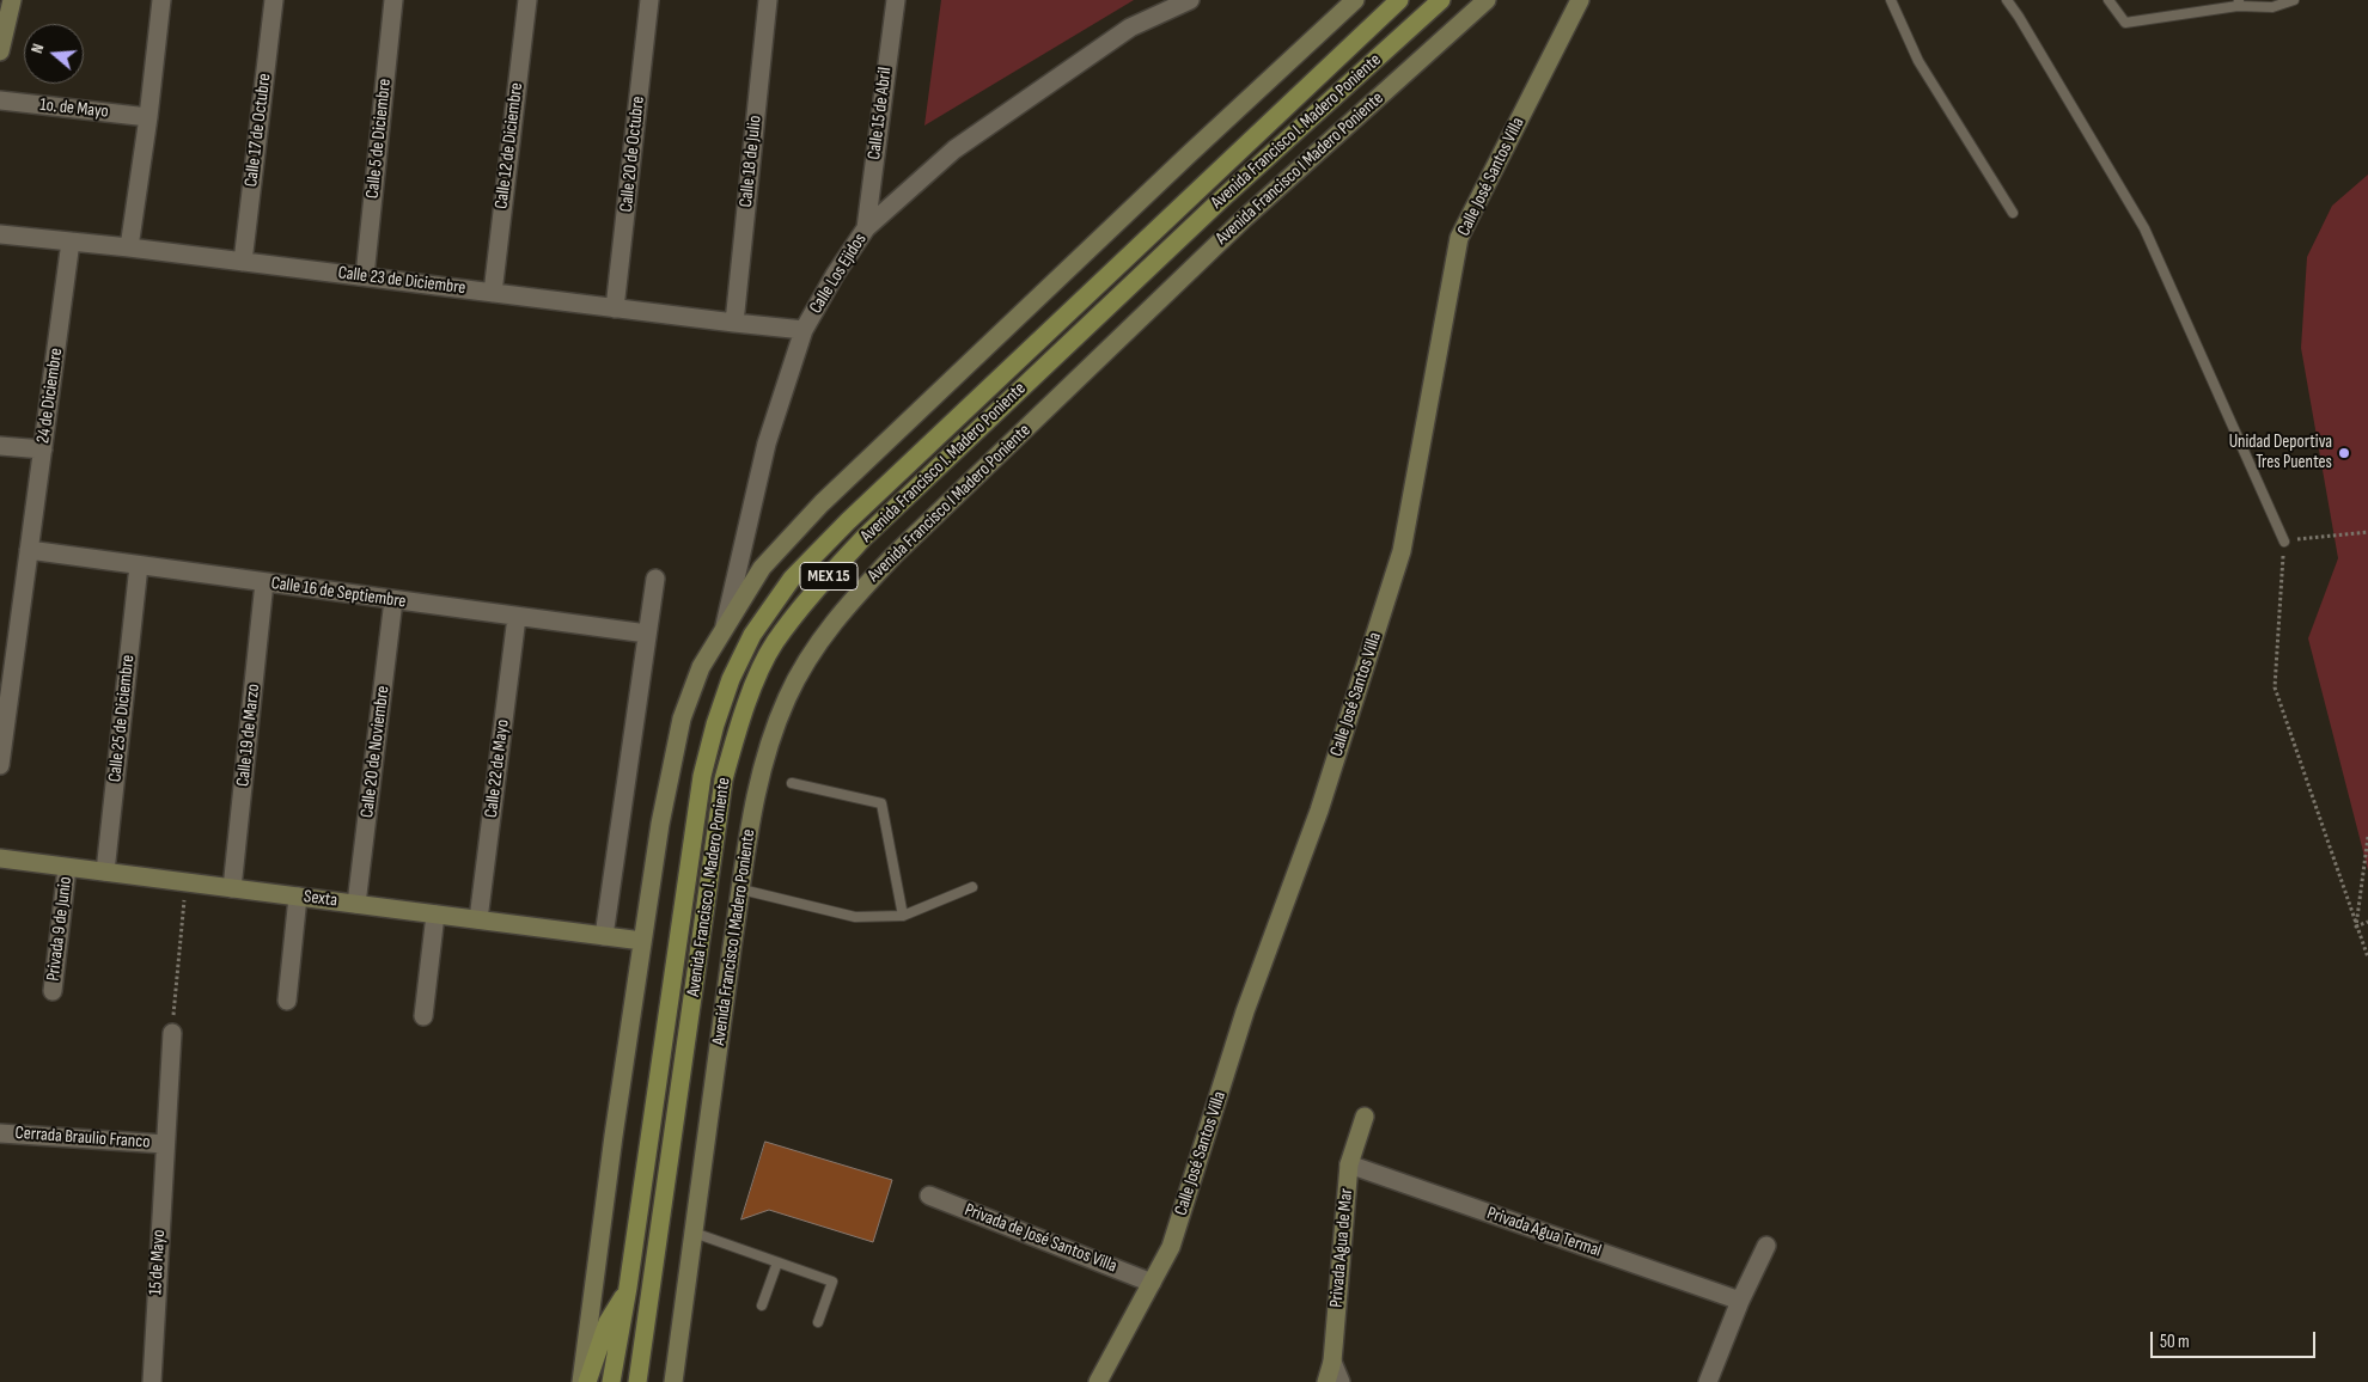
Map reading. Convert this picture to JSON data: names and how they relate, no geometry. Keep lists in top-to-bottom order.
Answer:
{
  "streets": {
    "main road": ["Avenida Francisco I. Madero Poniente", "MEX 15"],
    "street": [
      "1o. de Mayo",
      "Calle 15 de Abril",
      "Calle 17 de Octubre",
      "Calle 5 de Diciembre",
      "Calle 12 de Diciembre",
      "Calle 20 de Octubre",
      "Calle 18 de Julio",
      "Avenida Francisco I Madero Poniente",
      "Calle José Santos Villa",
      "Calle Los Ejidos",
      "Calle 23 de Diciembre",
      "24 de Diciembre",
      "Calle 16 de Septiembre",
      "Calle 25 de Diciembre",
      "Calle 19 de Marzo",
      "Calle 20 de Noviembre",
      "Calle 22 de Mayo",
      "Sexta",
      "Privada 9 de Junio",
      "Cerrada Braulio Franco",
      "Privada Agua Termal",
      "Privada de José Santos Villa",
      "Privada Agua de Mar",
      "15 de Mayo"
    ]
  },
  "crossings": [
    ["Calle 15 de Abril", "Calle Los Ejidos"],
    ["Calle 17 de Octubre", "Calle 23 de Diciembre"],
    ["Calle 5 de Diciembre", "Calle 23 de Diciembre"],
    ["Calle 12 de Diciembre", "Calle 23 de Diciembre"],
    ["Calle 20 de Octubre", "Calle 23 de Diciembre"],
    ["Calle 18 de Julio", "Calle 23 de Diciembre"],
    ["Calle José Santos Villa", "Privada de José Santos Villa"],
    ["Calle Los Ejidos", "Calle 23 de Diciembre"],
    ["Calle 23 de Diciembre", "24 de Diciembre"],
    ["24 de Diciembre", "Calle 16 de Septiembre"],
    ["Calle 16 de Septiembre", "Calle 25 de Diciembre"],
    ["Calle 16 de Septiembre", "Calle 19 de Marzo"],
    ["Calle 16 de Septiembre", "Calle 20 de Noviembre"],
    ["Calle 16 de Septiembre", "Calle 22 de Mayo"],
    ["Calle 25 de Diciembre", "Sexta"],
    ["Calle 19 de Marzo", "Sexta"],
    ["Calle 20 de Noviembre", "Sexta"],
    ["Calle 22 de Mayo", "Sexta"],
    ["Sexta", "Privada 9 de Junio"],
    ["Cerrada Braulio Franco", "15 de Mayo"],
    ["Privada Agua Termal", "Privada Agua de Mar"]
  ],
  "places": ["Unidad Deportiva Tres Puentes"],
  "scale_bar": "50 m",
  "north": "left"
}
